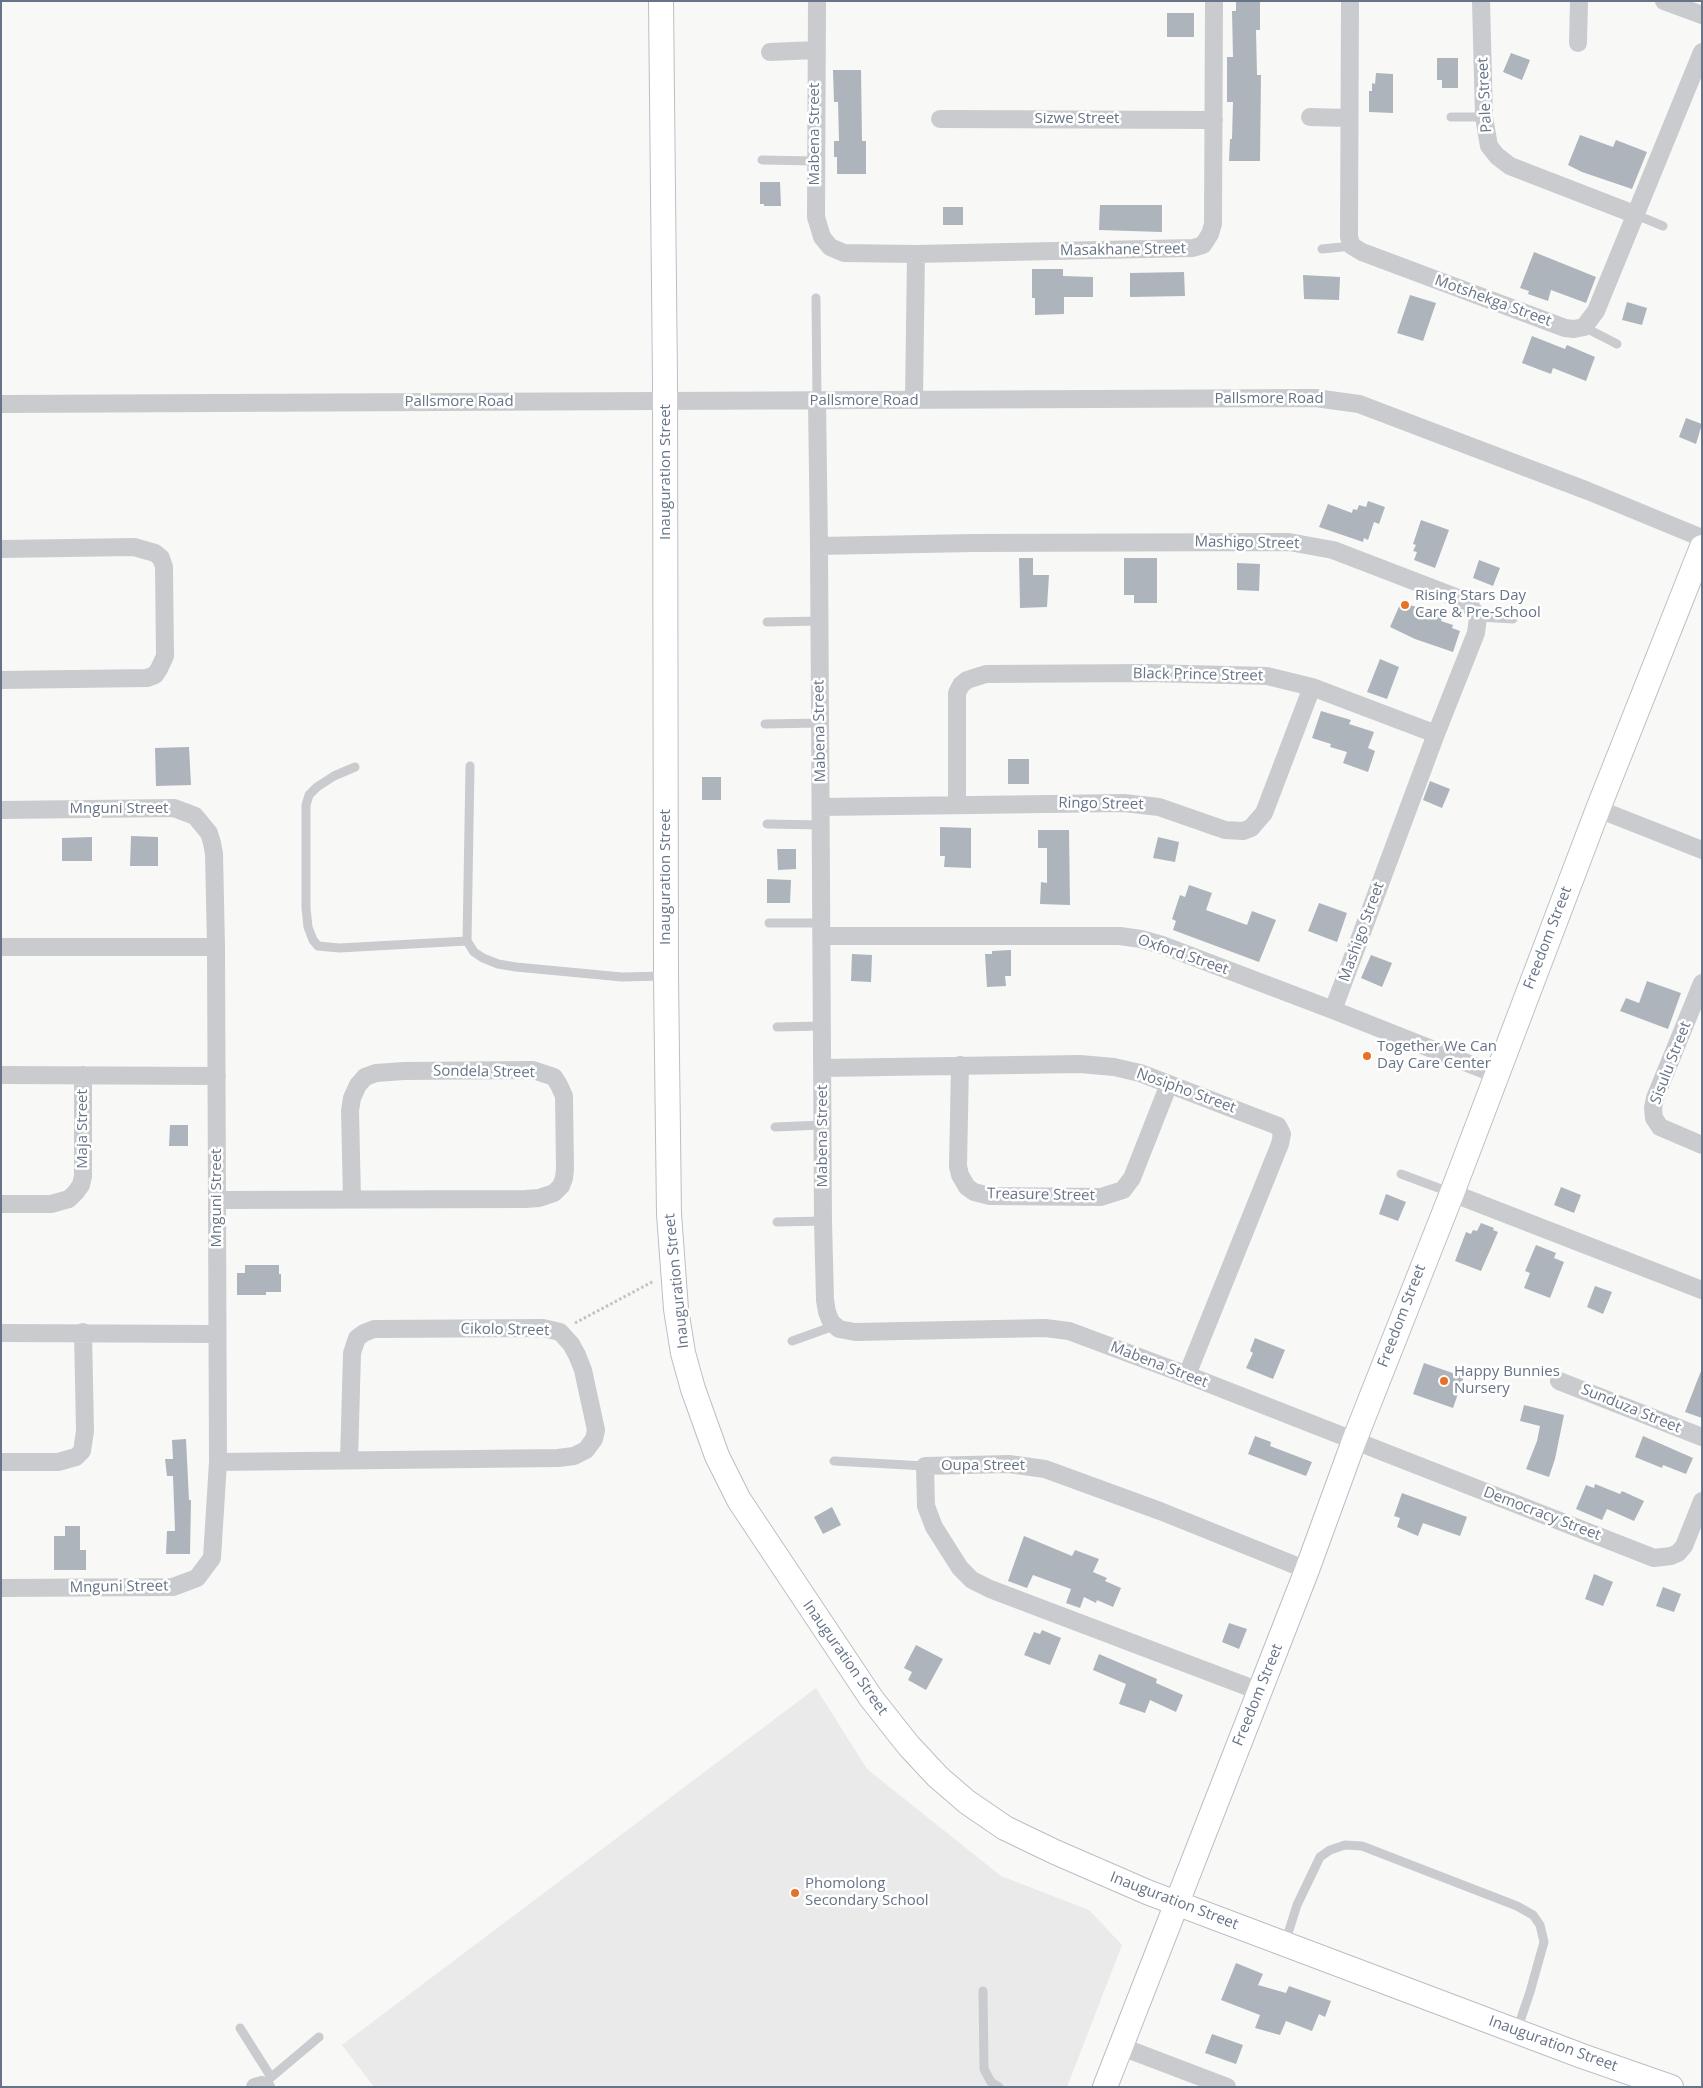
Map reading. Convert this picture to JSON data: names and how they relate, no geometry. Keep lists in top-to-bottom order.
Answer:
{
  "streets": {
    "street": [
      "Pale Street",
      "Sizwe Street",
      "Mabena Street",
      "Masakhane Street",
      "Motshekga Street",
      "Pallsmore Road",
      "Inauguration Street",
      "Mashigo Street",
      "Black Prince Street",
      "Ringo Street",
      "Mnguni Street",
      "Freedom Street",
      "Oxford Street",
      "Sisulu Street",
      "Sondela Street",
      "Nosipho Street",
      "Maja Street",
      "Treasure Street",
      "Cikolo Street",
      "Sunduza Street",
      "Oupa Street",
      "Democracy Street"
    ]
  },
  "crossings": [
    ["Sizwe Street", "Masakhane Street"],
    ["Mabena Street", "Masakhane Street"],
    ["Mabena Street", "Pallsmore Road"],
    ["Mabena Street", "Mashigo Street"],
    ["Mabena Street", "Ringo Street"],
    ["Mabena Street", "Freedom Street"],
    ["Mabena Street", "Oxford Street"],
    ["Mabena Street", "Nosipho Street"],
    ["Mabena Street", "Democracy Street"],
    ["Pallsmore Road", "Inauguration Street"],
    ["Inauguration Street", "Freedom Street"],
    ["Mashigo Street", "Black Prince Street"],
    ["Mashigo Street", "Oxford Street"],
    ["Black Prince Street", "Ringo Street"],
    ["Mnguni Street", "Sondela Street"],
    ["Mnguni Street", "Maja Street"],
    ["Mnguni Street", "Cikolo Street"],
    ["Freedom Street", "Oxford Street"],
    ["Freedom Street", "Oupa Street"],
    ["Freedom Street", "Democracy Street"],
    ["Nosipho Street", "Treasure Street"]
  ],
  "places": [
    "Rising Stars Day Care & Pre-School",
    "Together We Can Day Care Center",
    "Happy Bunnies Nursery",
    "Phomolong Secondary School"
  ]
}
